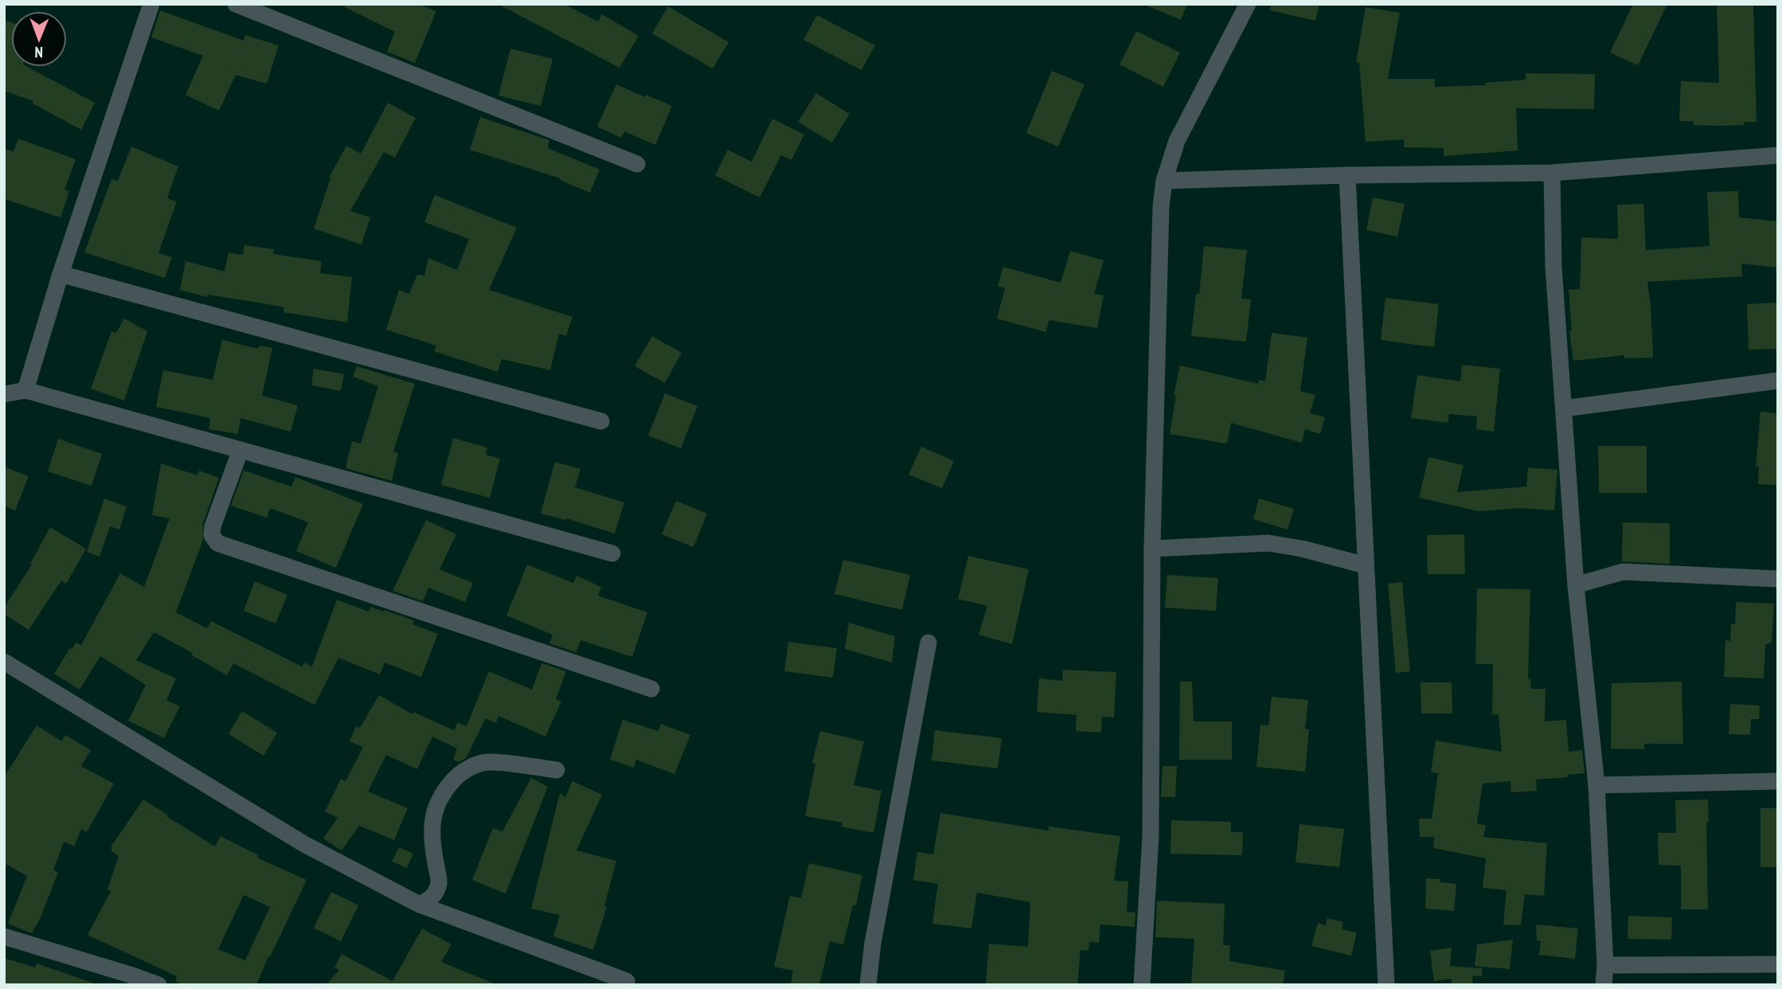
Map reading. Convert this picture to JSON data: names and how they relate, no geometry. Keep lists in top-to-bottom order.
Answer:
{
  "north": "bottom"
}
